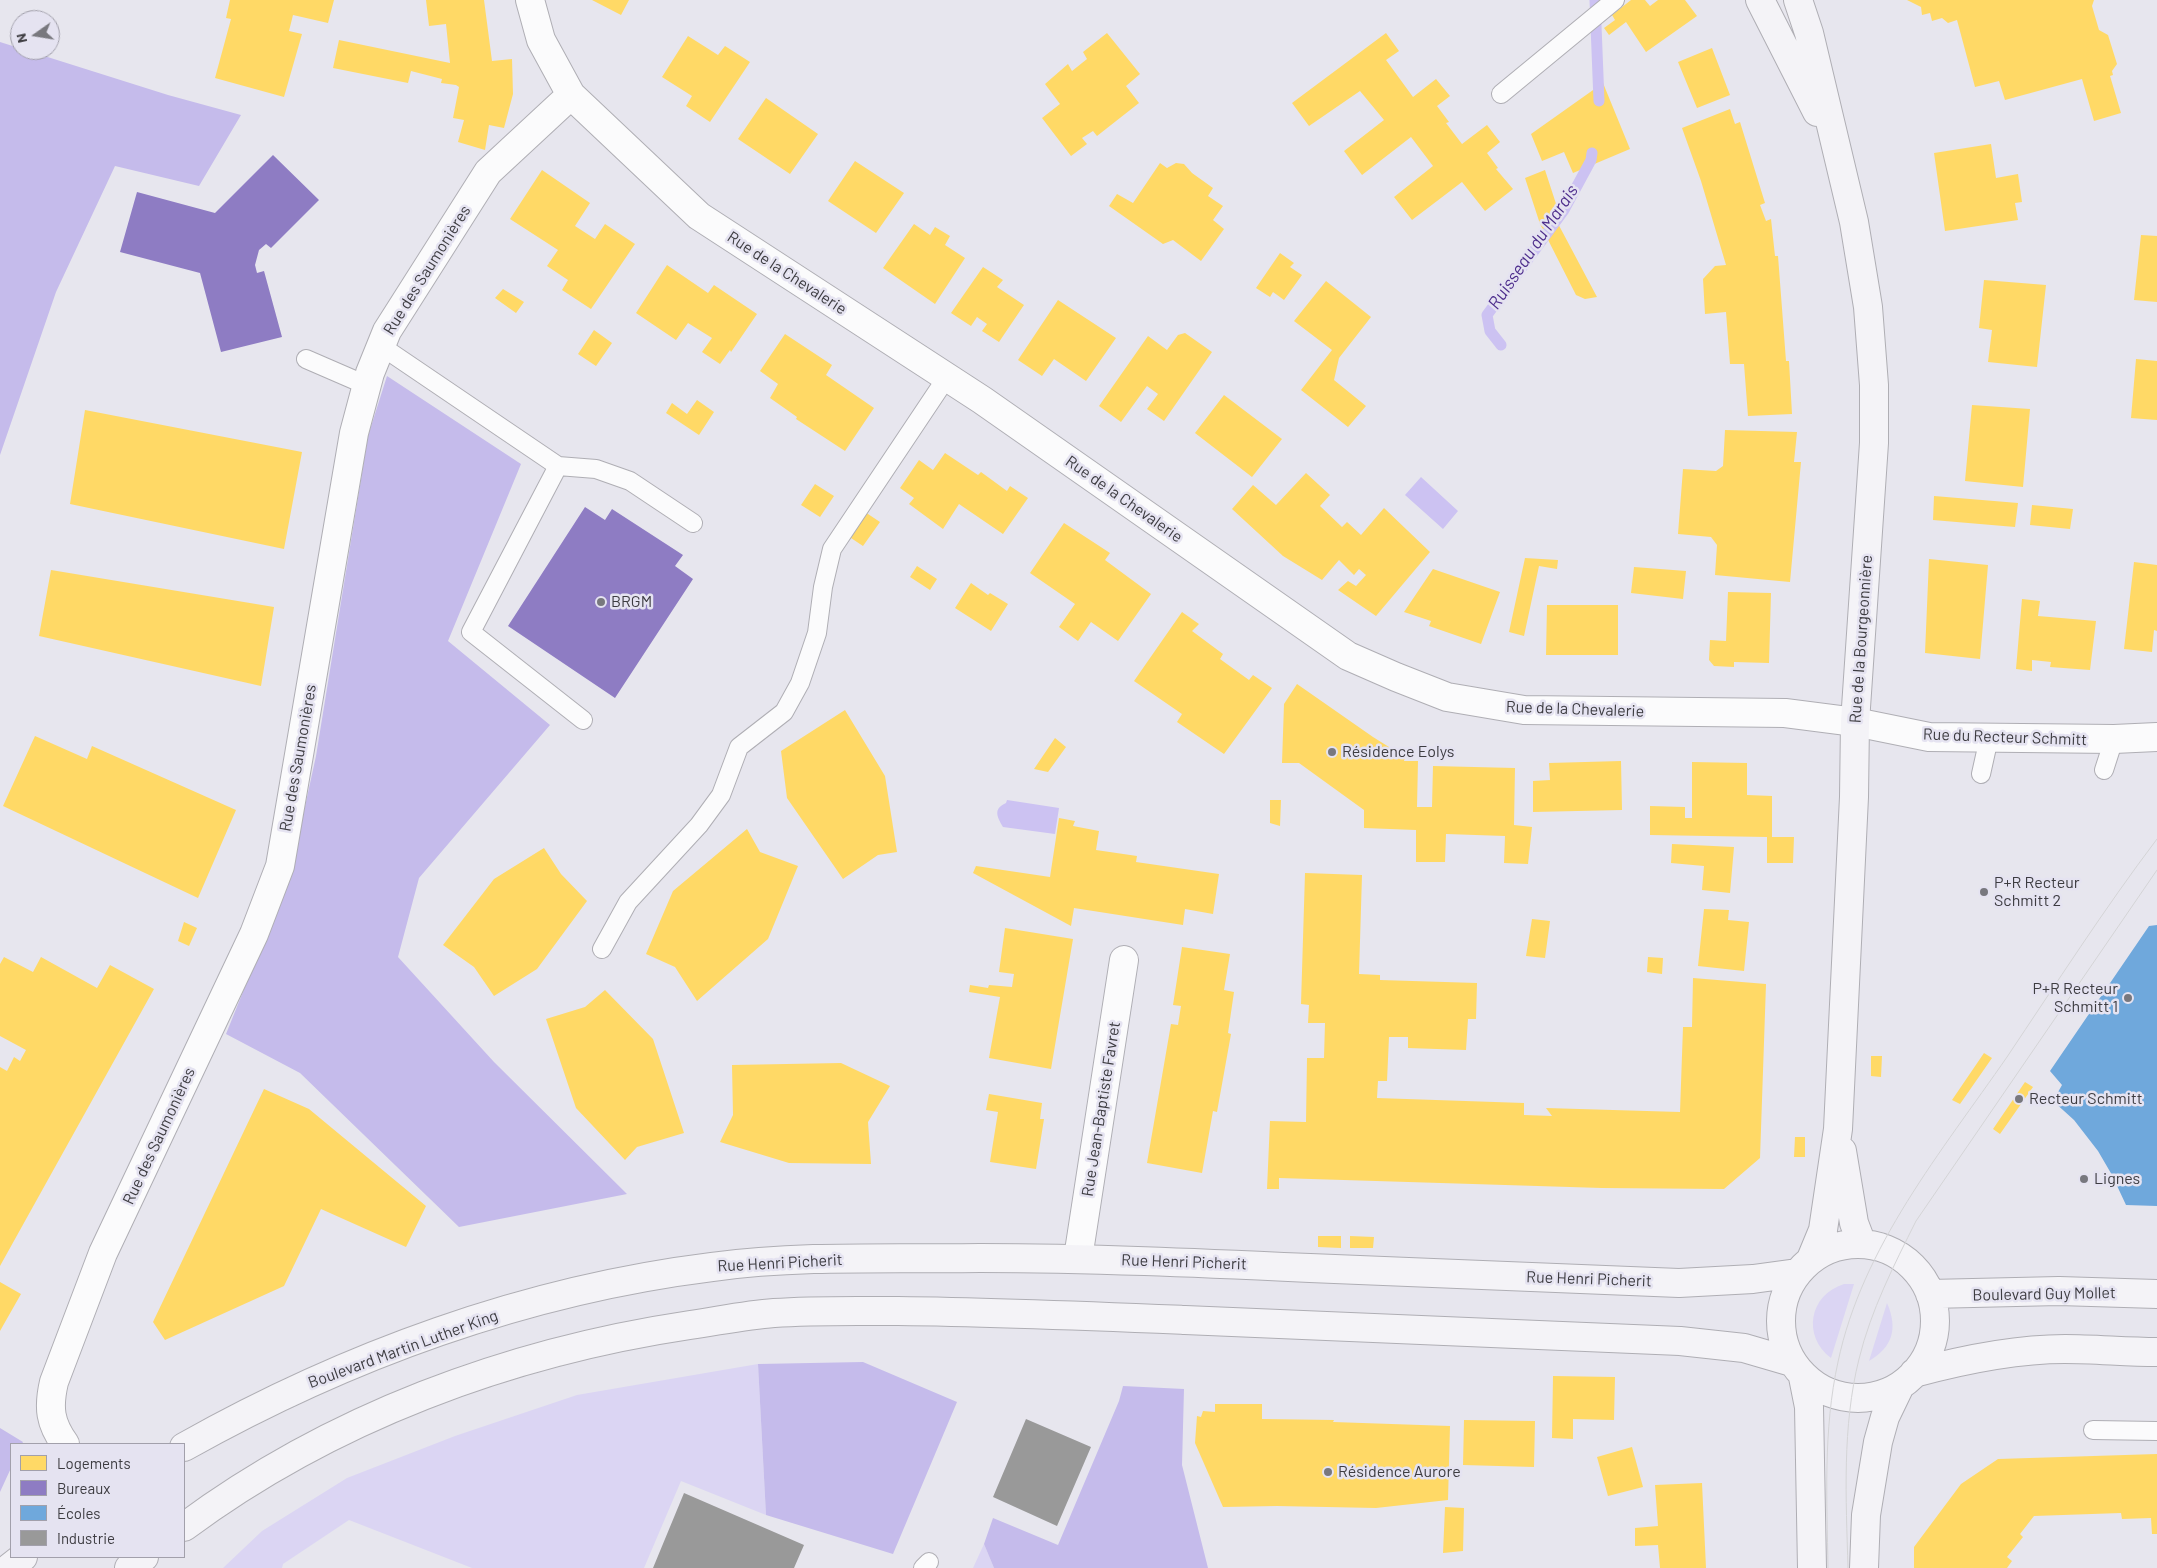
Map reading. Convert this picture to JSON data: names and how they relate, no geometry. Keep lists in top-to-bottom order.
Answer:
{
  "streets": {
    "main road": [
      "Rue de la Bourgeonnière",
      "Rue Henri Picherit",
      "Boulevard Guy Mollet",
      "Boulevard Martin Luther King"
    ],
    "street": [
      "Rue des Saumonières",
      "Rue de la Chevalerie",
      "Rue du Recteur Schmitt",
      "Rue Jean-Baptiste Favret"
    ]
  },
  "crossings": [
    ["Rue des Saumonières", "Rue de la Chevalerie"],
    ["Rue de la Chevalerie", "Rue de la Bourgeonnière"],
    ["Rue de la Chevalerie", "Rue du Recteur Schmitt"],
    ["Rue de la Bourgeonnière", "Rue du Recteur Schmitt"],
    ["Rue de la Bourgeonnière", "Rue Henri Picherit"],
    ["Rue de la Bourgeonnière", "Boulevard Guy Mollet"],
    ["Rue Jean-Baptiste Favret", "Rue Henri Picherit"],
    ["Rue Henri Picherit", "Boulevard Guy Mollet"],
    ["Rue Henri Picherit", "Boulevard Martin Luther King"]
  ],
  "water": ["Ruisseau du Marais"],
  "places": [
    "BRGM",
    "Résidence Eolys",
    "P+R Recteur Schmitt 2",
    "P+R Recteur Schmitt 1",
    "Recteur Schmitt",
    "Lignes",
    "Résidence Aurore"
  ],
  "legend": [
    "Logements",
    "Bureaux",
    "Écoles",
    "Industrie"
  ],
  "north": "left"
}
